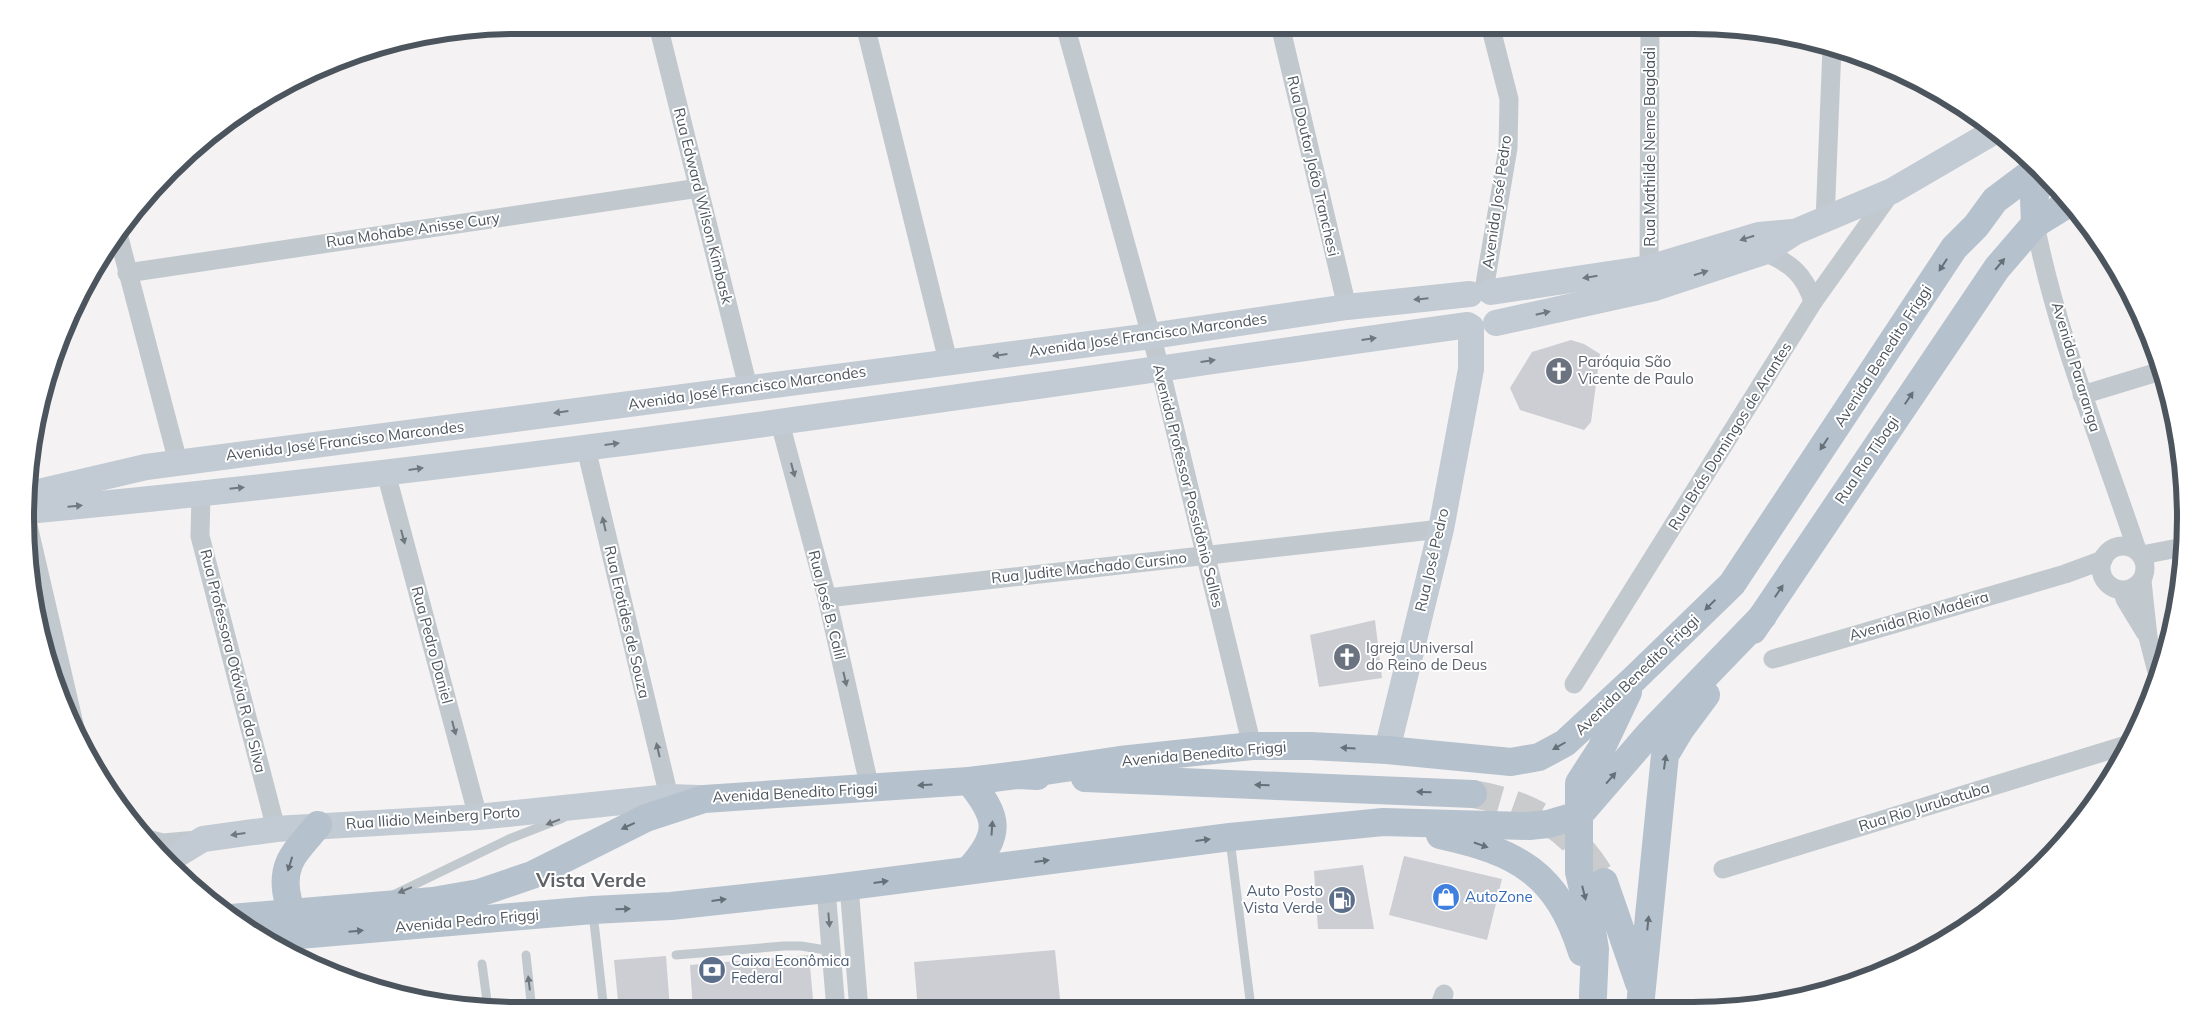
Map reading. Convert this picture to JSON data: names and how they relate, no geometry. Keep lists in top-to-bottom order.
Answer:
{
  "streets": {
    "main road": ["Avenida Benedito Friggi", "Rua Rio Tibagi", "Avenida Pedro Friggi"],
    "street": [
      "Rua Mathilde Neme Bagdadi",
      "Rua Doutor João Tranchesi",
      "Avenida José Pedro",
      "Rua Edward Wilson Kimbask",
      "Rua Mohabe Anisse Cury",
      "Avenida José Francisco Marcondes",
      "Avenida Pararanga",
      "Rua Brás Domingos de Arantes",
      "Avenida Professor Possidônio Salles",
      "Rua José Pedro",
      "Rua Judite Machado Cursino",
      "Rua José B. Calil",
      "Avenida Rio Madeira",
      "Rua Erotides de Souza",
      "Rua Pedro Daniel",
      "Rua Professora Otávia R da Silva",
      "Rua Rio Jurubatuba",
      "Rua Ilidio Meinberg Porto"
    ]
  },
  "crossings": [
    ["Rua Mathilde Neme Bagdadi", "Avenida José Francisco Marcondes"],
    ["Rua Doutor João Tranchesi", "Avenida José Francisco Marcondes"],
    ["Avenida José Pedro", "Avenida José Francisco Marcondes"],
    ["Rua Edward Wilson Kimbask", "Rua Mohabe Anisse Cury"],
    ["Rua Edward Wilson Kimbask", "Avenida José Francisco Marcondes"],
    ["Avenida José Francisco Marcondes", "Rua Brás Domingos de Arantes"],
    ["Avenida José Francisco Marcondes", "Avenida Professor Possidônio Salles"],
    ["Avenida José Francisco Marcondes", "Rua José Pedro"],
    ["Avenida José Francisco Marcondes", "Rua José B. Calil"],
    ["Avenida José Francisco Marcondes", "Rua Erotides de Souza"],
    ["Avenida José Francisco Marcondes", "Rua Pedro Daniel"],
    ["Avenida José Francisco Marcondes", "Rua Professora Otávia R da Silva"],
    ["Avenida Benedito Friggi", "Avenida Professor Possidônio Salles"],
    ["Avenida Benedito Friggi", "Rua José Pedro"],
    ["Avenida Benedito Friggi", "Rua José B. Calil"],
    ["Avenida Benedito Friggi", "Rua Ilidio Meinberg Porto"],
    ["Avenida Pararanga", "Rua Rio Tibagi"],
    ["Avenida Pararanga", "Avenida Rio Madeira"],
    ["Avenida Professor Possidônio Salles", "Rua Judite Machado Cursino"],
    ["Rua José Pedro", "Rua Judite Machado Cursino"],
    ["Rua Judite Machado Cursino", "Rua José B. Calil"],
    ["Rua Erotides de Souza", "Rua Ilidio Meinberg Porto"],
    ["Rua Pedro Daniel", "Rua Ilidio Meinberg Porto"],
    ["Rua Professora Otávia R da Silva", "Rua Ilidio Meinberg Porto"]
  ],
  "one_way": [
    "Rua José B. Calil",
    "Rua Erotides de Souza",
    "Rua Pedro Daniel",
    "Avenida Pedro Friggi"
  ],
  "districts": ["Vista Verde"],
  "places": {
    "church": ["Paróquia São Vicente de Paulo", "Igreja Universal do Reino de Deus"],
    "shop": ["AutoZone"],
    "fuel station": ["Auto Posto Vista Verde"],
    "bank": ["Caixa Econômica Federal"]
  }
}
